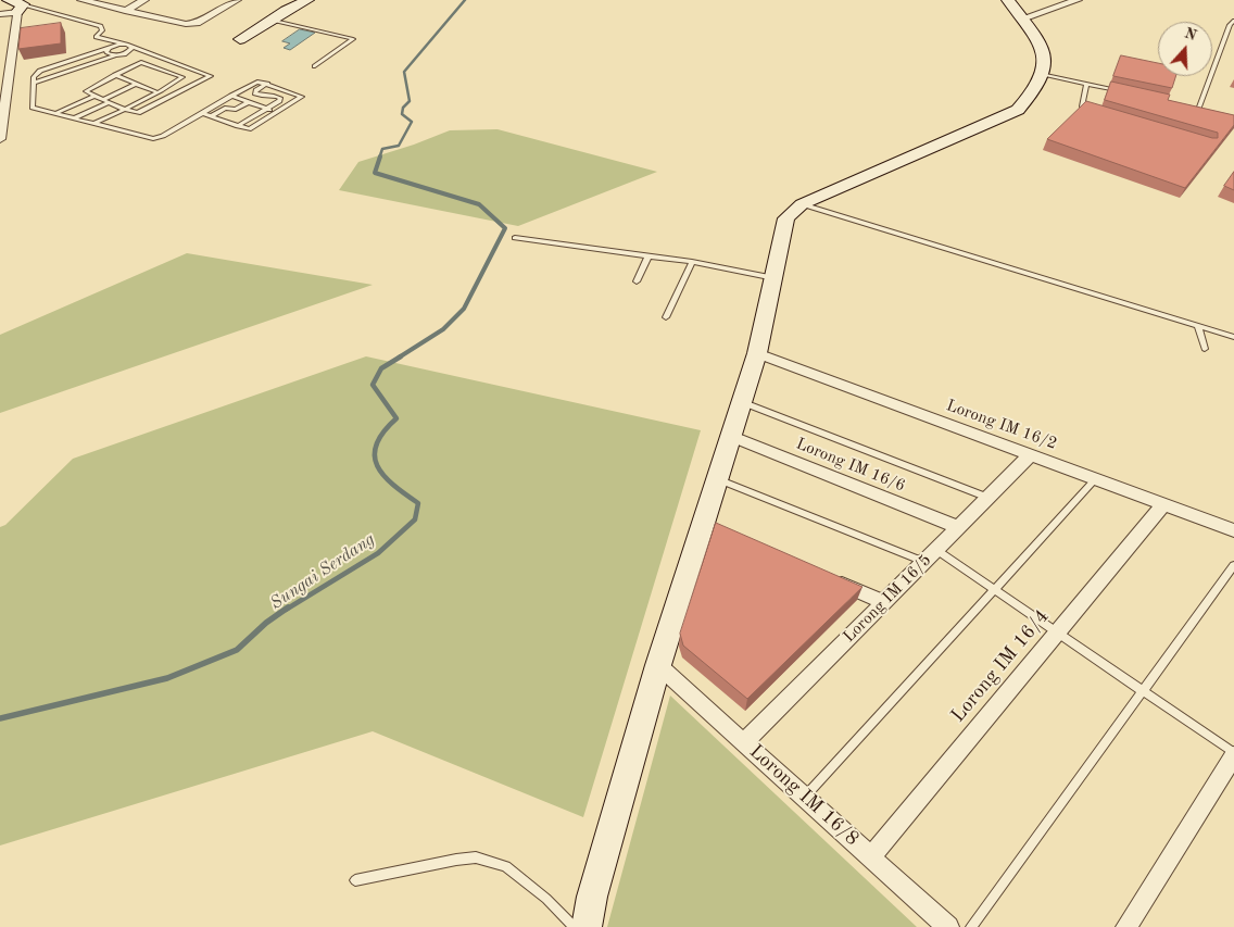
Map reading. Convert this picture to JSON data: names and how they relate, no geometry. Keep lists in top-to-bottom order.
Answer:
{
  "streets": {
    "street": [
      "Lorong IM 16/2",
      "Lorong IM 16/6",
      "Lorong IM 16/5",
      "Lorong IM 16/4",
      "Lorong IM 16/8"
    ]
  },
  "crossings": [
    ["Lorong IM 16/2", "Lorong IM 16/5"],
    ["Lorong IM 16/2", "Lorong IM 16/4"],
    ["Lorong IM 16/6", "Lorong IM 16/5"],
    ["Lorong IM 16/5", "Lorong IM 16/8"],
    ["Lorong IM 16/4", "Lorong IM 16/8"]
  ],
  "water": ["Sungai Serdang"],
  "north": "top"
}
